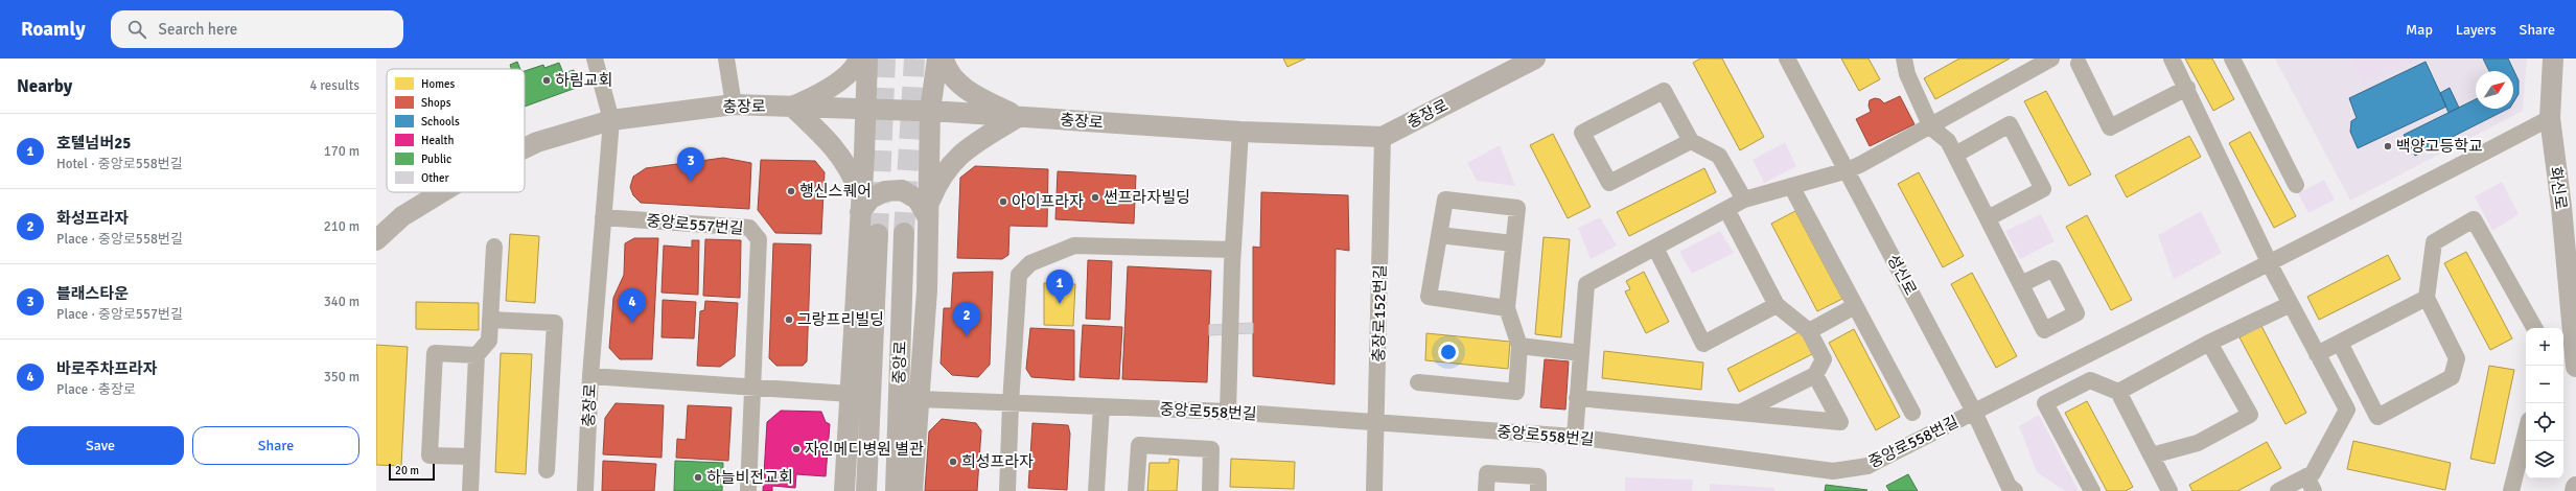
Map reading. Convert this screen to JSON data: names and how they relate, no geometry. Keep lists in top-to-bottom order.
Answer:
{
  "streets": {
    "main road": ["충장로", "화신로", "중앙로"],
    "street": [
      "중앙로557번길",
      "성신로",
      "충장로152번길",
      "중앙로558번길"
    ]
  },
  "crossings": [
    ["충장로", "중앙로557번길"],
    ["충장로", "충장로152번길"],
    ["화신로", "중앙로558번길"],
    ["성신로", "중앙로558번길"],
    ["충장로152번길", "중앙로558번길"]
  ],
  "places": [
    "하림교회",
    "백양고등학교",
    "행신스퀘어",
    "썬프라자빌딩",
    "아이프라자",
    "그랑프리빌딩",
    "자인메디병원 별관",
    "희성프라자",
    "하늘비전교회"
  ],
  "legend": [
    "Homes",
    "Shops",
    "Schools",
    "Health",
    "Public",
    "Other"
  ],
  "scale_bar": "20 m",
  "north": "top right",
  "page": {
    "header": "Roamly",
    "search": "Search here",
    "nav": ["Map", "Layers", "Share"],
    "heading": ["Nearby", "4 results"],
    "list": [
      {
        "mark": "1",
        "name": "호텔넘버25",
        "note": "Hotel · 중앙로558번길",
        "value": "170 m"
      },
      {
        "mark": "2",
        "name": "화성프라자",
        "note": "Place · 중앙로558번길",
        "value": "210 m"
      },
      {
        "mark": "3",
        "name": "블래스타운",
        "note": "Place · 중앙로557번길",
        "value": "340 m"
      },
      {
        "mark": "4",
        "name": "바로주차프라자",
        "note": "Place · 충장로",
        "value": "350 m"
      }
    ],
    "pins": [
      "3",
      "1",
      "4",
      "2"
    ],
    "map_buttons": ["+", "−"],
    "buttons": ["Save", "Share"],
    "scale": "20 m"
  }
}
